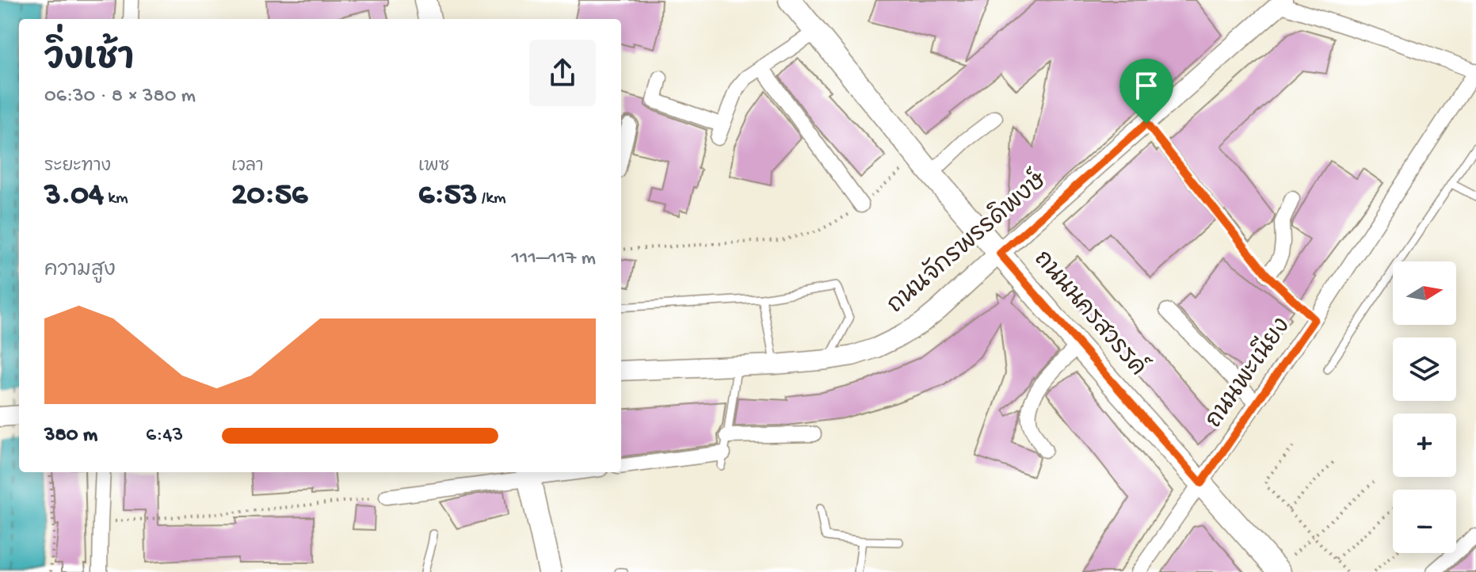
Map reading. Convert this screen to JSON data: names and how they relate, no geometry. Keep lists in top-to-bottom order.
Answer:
{
  "streets": {
    "main road": ["ถนนจักรพรรดิพงษ์", "ถนนนครสวรรค์"],
    "street": ["ถนนพะเนียง"]
  },
  "crossings": [
    ["ถนนจักรพรรดิพงษ์", "ถนนนครสวรรค์"],
    ["ถนนนครสวรรค์", "ถนนพะเนียง"]
  ],
  "north": "right",
  "page": {
    "heading": ["วิ่งเช้า", "06:30 · 8 × 380 m"],
    "stats": [
      ["ระยะทาง", "3.04 km"],
      ["เวลา", "20:56"],
      ["เพซ", "6:53 /km"]
    ],
    "chart": ["ความสูง", "111–117 m"],
    "map_buttons": ["+", "−"],
    "list": [
      {
        "name": "380 m",
        "note": "6:43"
      }
    ]
  }
}
